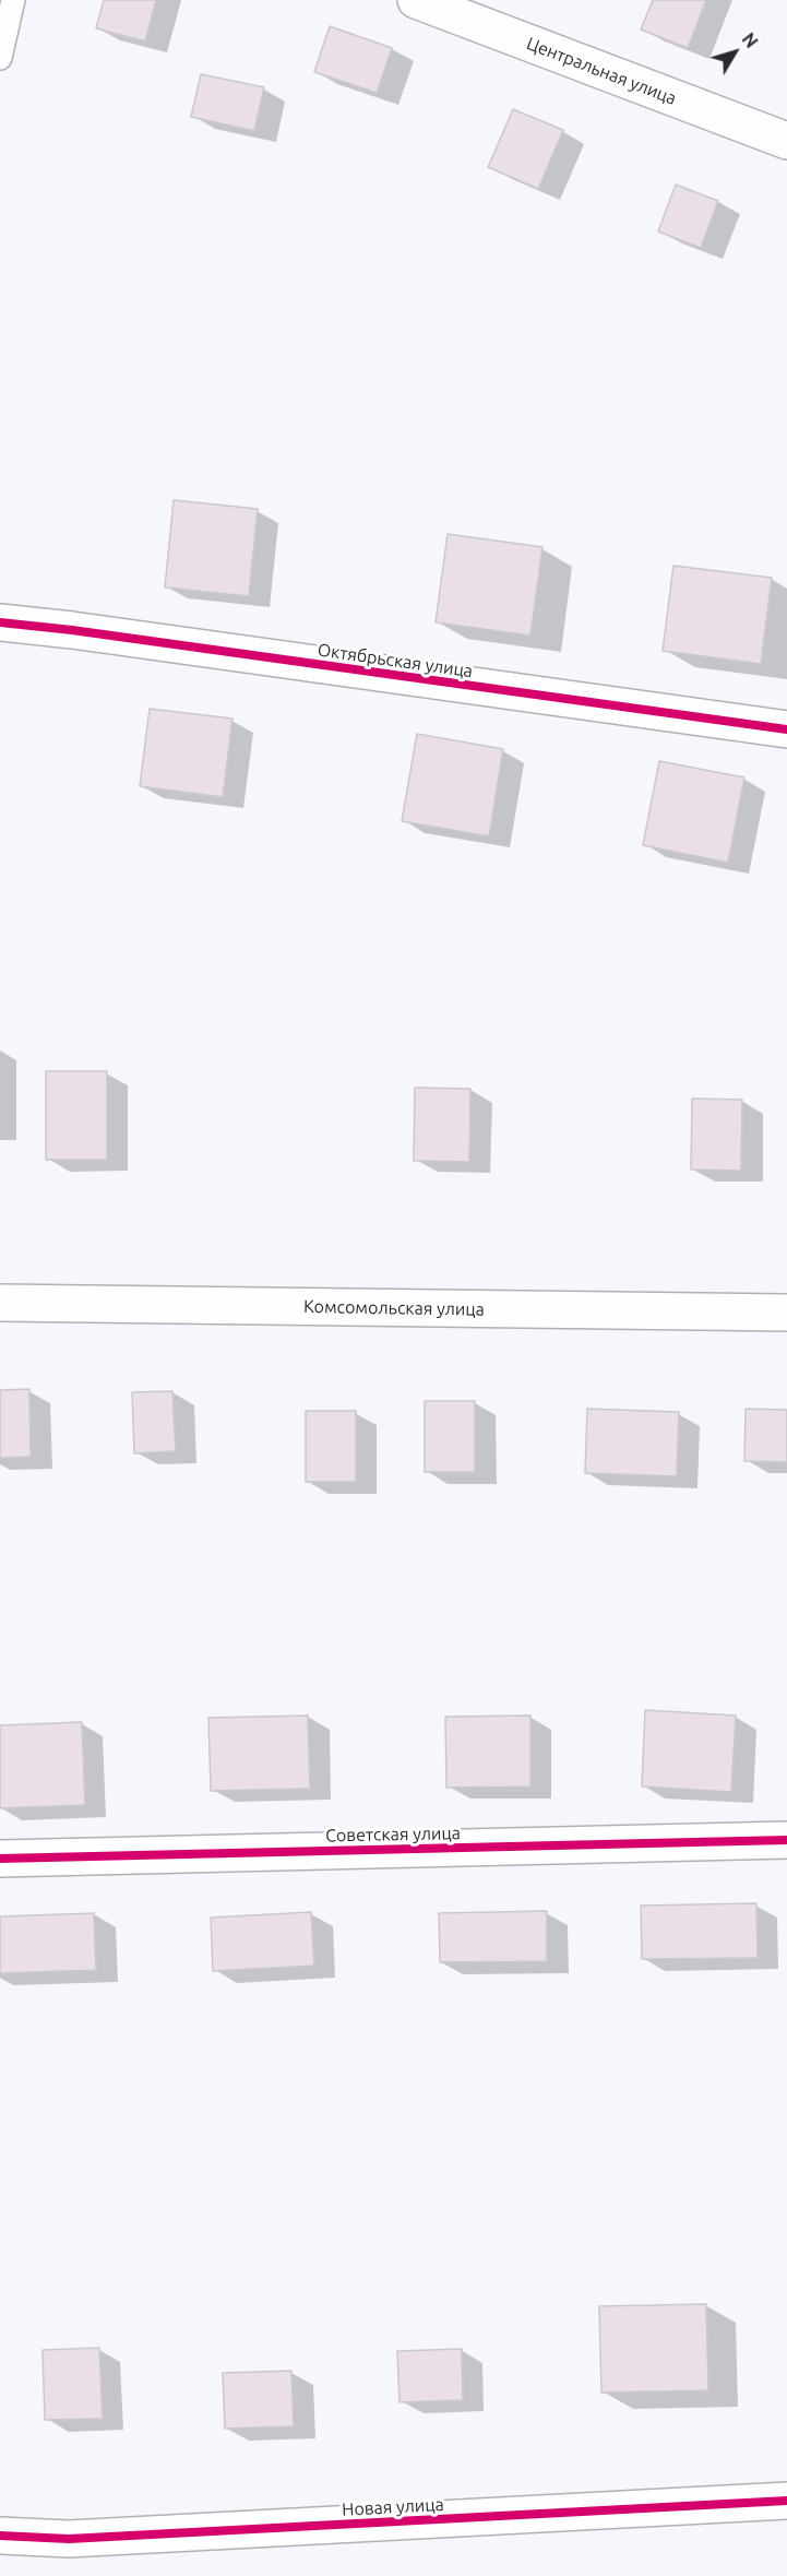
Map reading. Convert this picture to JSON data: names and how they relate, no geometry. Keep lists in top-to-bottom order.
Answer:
{
  "streets": {
    "street": [
      "Центральная улица",
      "Октябрьская улица",
      "Комсомольская улица",
      "Советская улица",
      "Новая улица"
    ]
  },
  "north": "top right"
}
